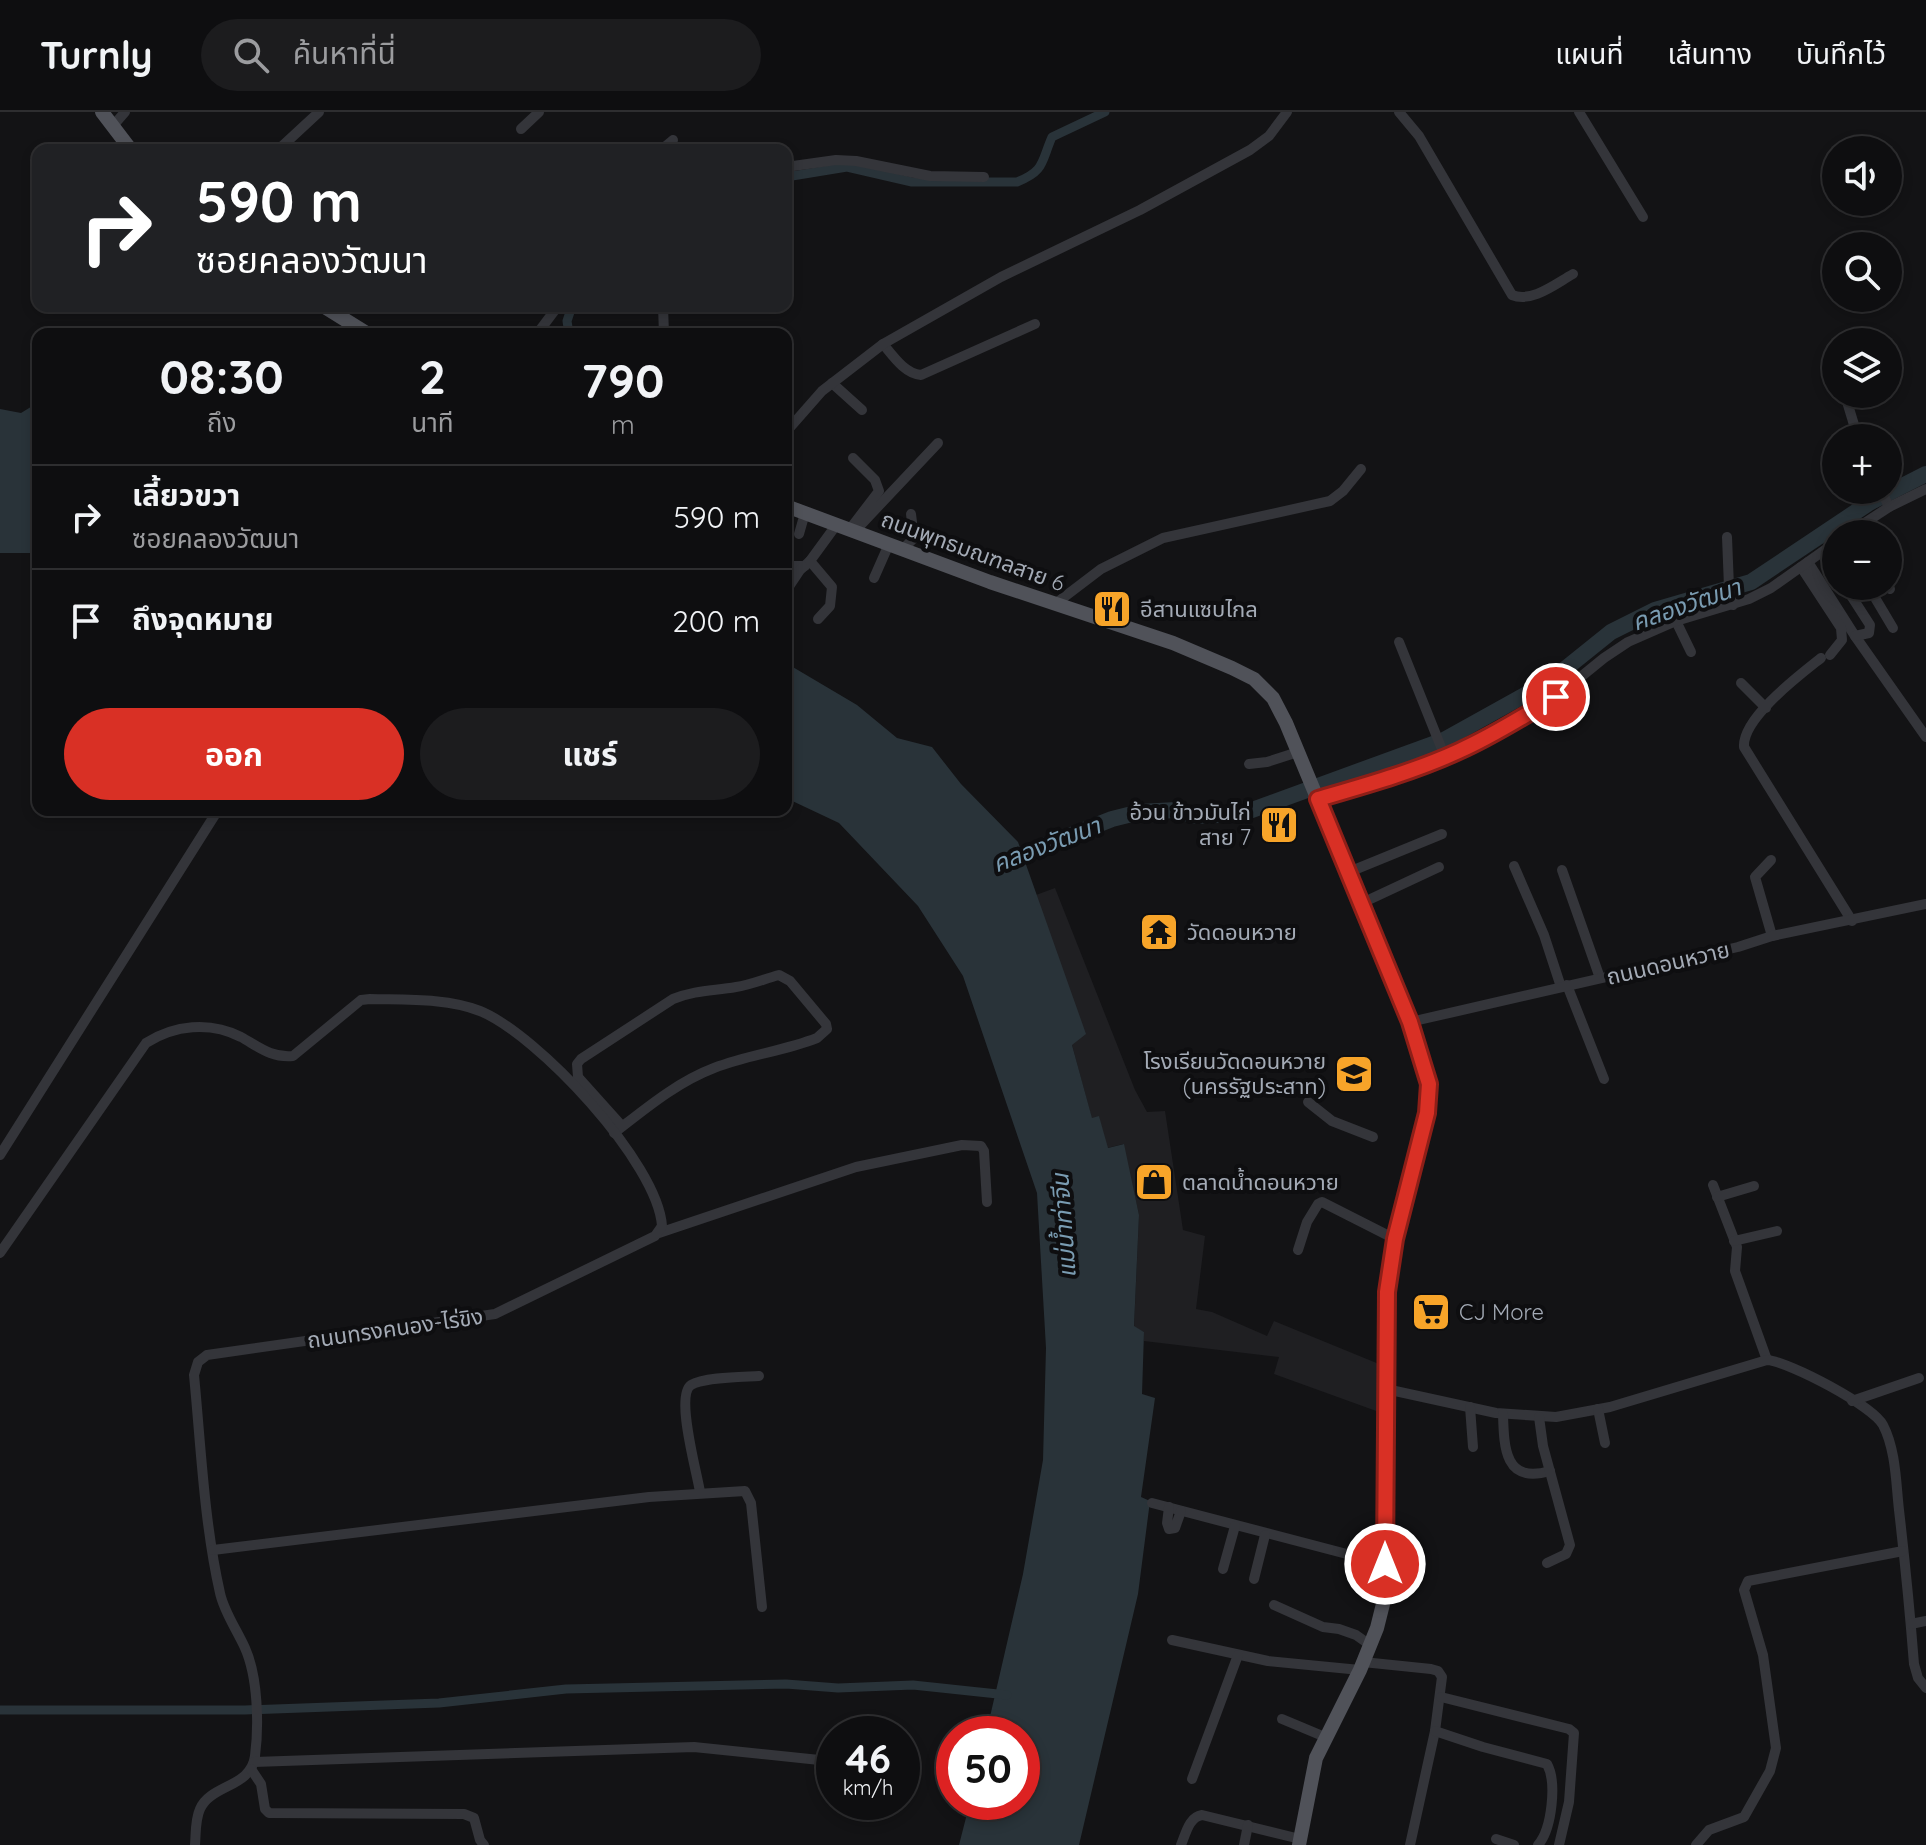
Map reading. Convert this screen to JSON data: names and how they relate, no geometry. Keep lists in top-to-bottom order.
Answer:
{
  "streets": {
    "main road": ["ถนนพุทธมณฑลสาย 6"],
    "street": ["ถนนดอนหวาย", "ถนนทรงคนอง-ไร่ขิง"]
  },
  "crossings": [
    ["ถนนพุทธมณฑลสาย 6", "ถนนดอนหวาย"]
  ],
  "water": ["คลองวัฒนา", "แม่น้ำท่าจีน"],
  "places": {
    "restaurant": ["อีสานแซบไกล", "อ้วน ข้าวมันไก่ สาย 7"],
    "temple": ["วัดดอนหวาย"],
    "school or university": ["โรงเรียนวัดดอนหวาย (นครรัฐประสาท)"],
    "shop": ["ตลาดน้ำดอนหวาย"],
    "supermarket": ["CJ More"]
  },
  "page": {
    "header": "Turnly",
    "search": "ค้นหาที่นี่",
    "nav": ["แผนที่", "เส้นทาง", "บันทึกไว้"],
    "map_buttons": ["+", "−"],
    "turn": ["590 m", "ซอยคลองวัฒนา"],
    "eta": [
      "08:30",
      "ถึง",
      "2",
      "นาที",
      "790",
      "m"
    ],
    "list": [
      {
        "name": "เลี้ยวขวา",
        "note": "ซอยคลองวัฒนา",
        "value": "590 m"
      },
      {
        "name": "ถึงจุดหมาย",
        "value": "200 m"
      }
    ],
    "buttons": ["ออก", "แชร์"],
    "speed": "46 km/h",
    "limit": "50"
  }
}
